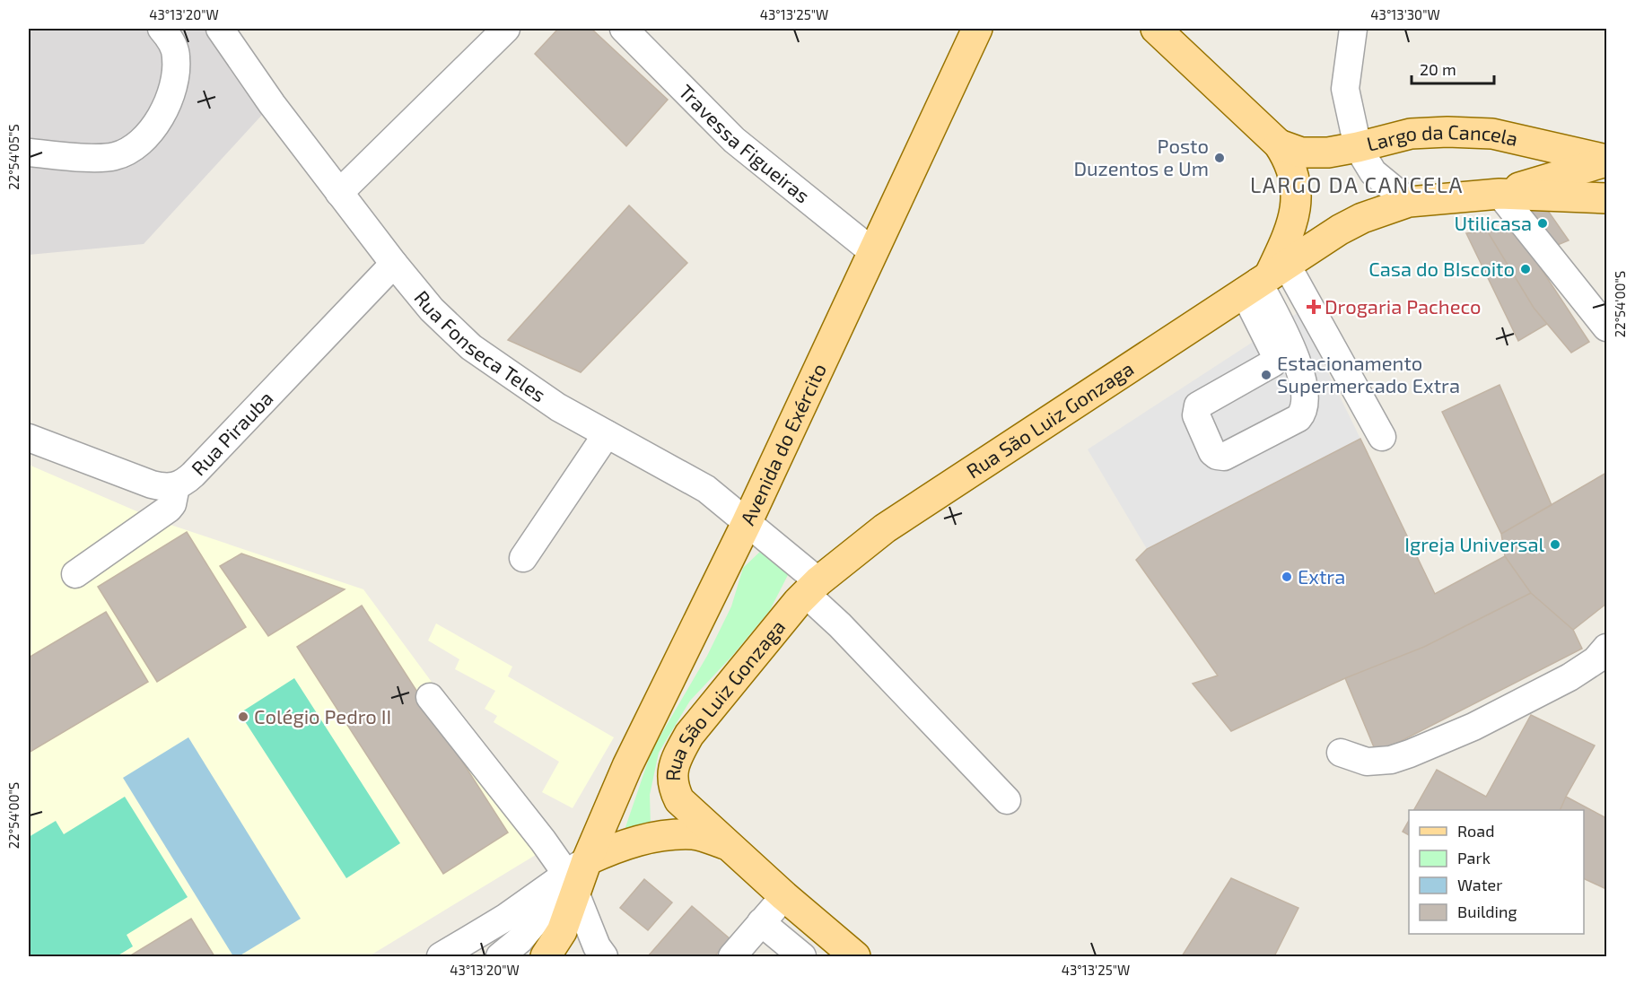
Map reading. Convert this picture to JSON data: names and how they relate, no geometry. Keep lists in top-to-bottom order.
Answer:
{
  "streets": {
    "main road": ["Largo da Cancela", "Rua São Luiz Gonzaga", "Avenida do Exército"],
    "street": ["Travessa Figueiras", "Rua Fonseca Teles", "Rua Pirauba"]
  },
  "crossings": [
    ["Travessa Figueiras", "Avenida do Exército"],
    ["Rua Fonseca Teles", "Rua São Luiz Gonzaga"],
    ["Rua Fonseca Teles", "Rua Pirauba"],
    ["Rua Fonseca Teles", "Avenida do Exército"]
  ],
  "districts": ["LARGO DA CANCELA"],
  "places": {
    "other": [
      "Posto Duzentos e Um",
      "Utilicasa",
      "Casa do BIscoito",
      "Estacionamento Supermercado Extra",
      "Igreja Universal",
      "Extra",
      "Colégio Pedro II"
    ],
    "health": ["Drogaria Pacheco"]
  },
  "legend": [
    "Road",
    "Park",
    "Water",
    "Building"
  ],
  "scale_bar": "20 m",
  "coordinates": [
    "43°13'20\"W",
    "43°13'25\"W",
    "43°13'30\"W",
    "22°54'05\"S",
    "22°54'00\"S"
  ]
}
